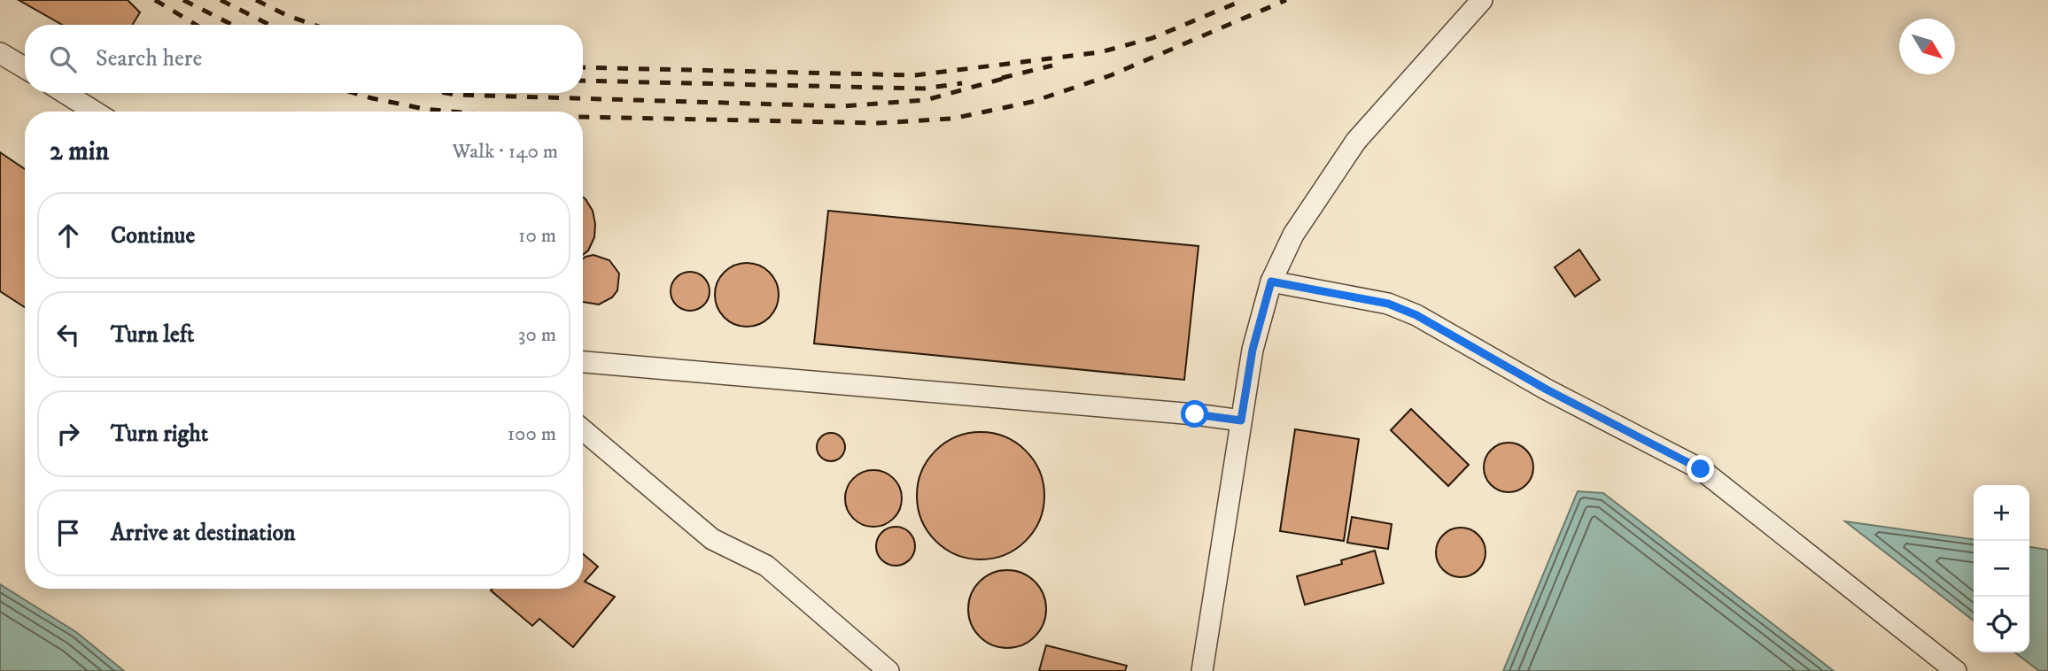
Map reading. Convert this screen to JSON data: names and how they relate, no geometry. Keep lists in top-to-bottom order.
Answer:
{
  "north": "bottom right",
  "page": {
    "search": "Search here",
    "heading": ["2 min", "Walk · 140 m"],
    "list": [
      ["Continue", "10 m"],
      ["Turn left", "30 m"],
      ["Turn right", "100 m"],
      "Arrive at destination"
    ],
    "map_buttons": ["+", "−"]
  }
}
